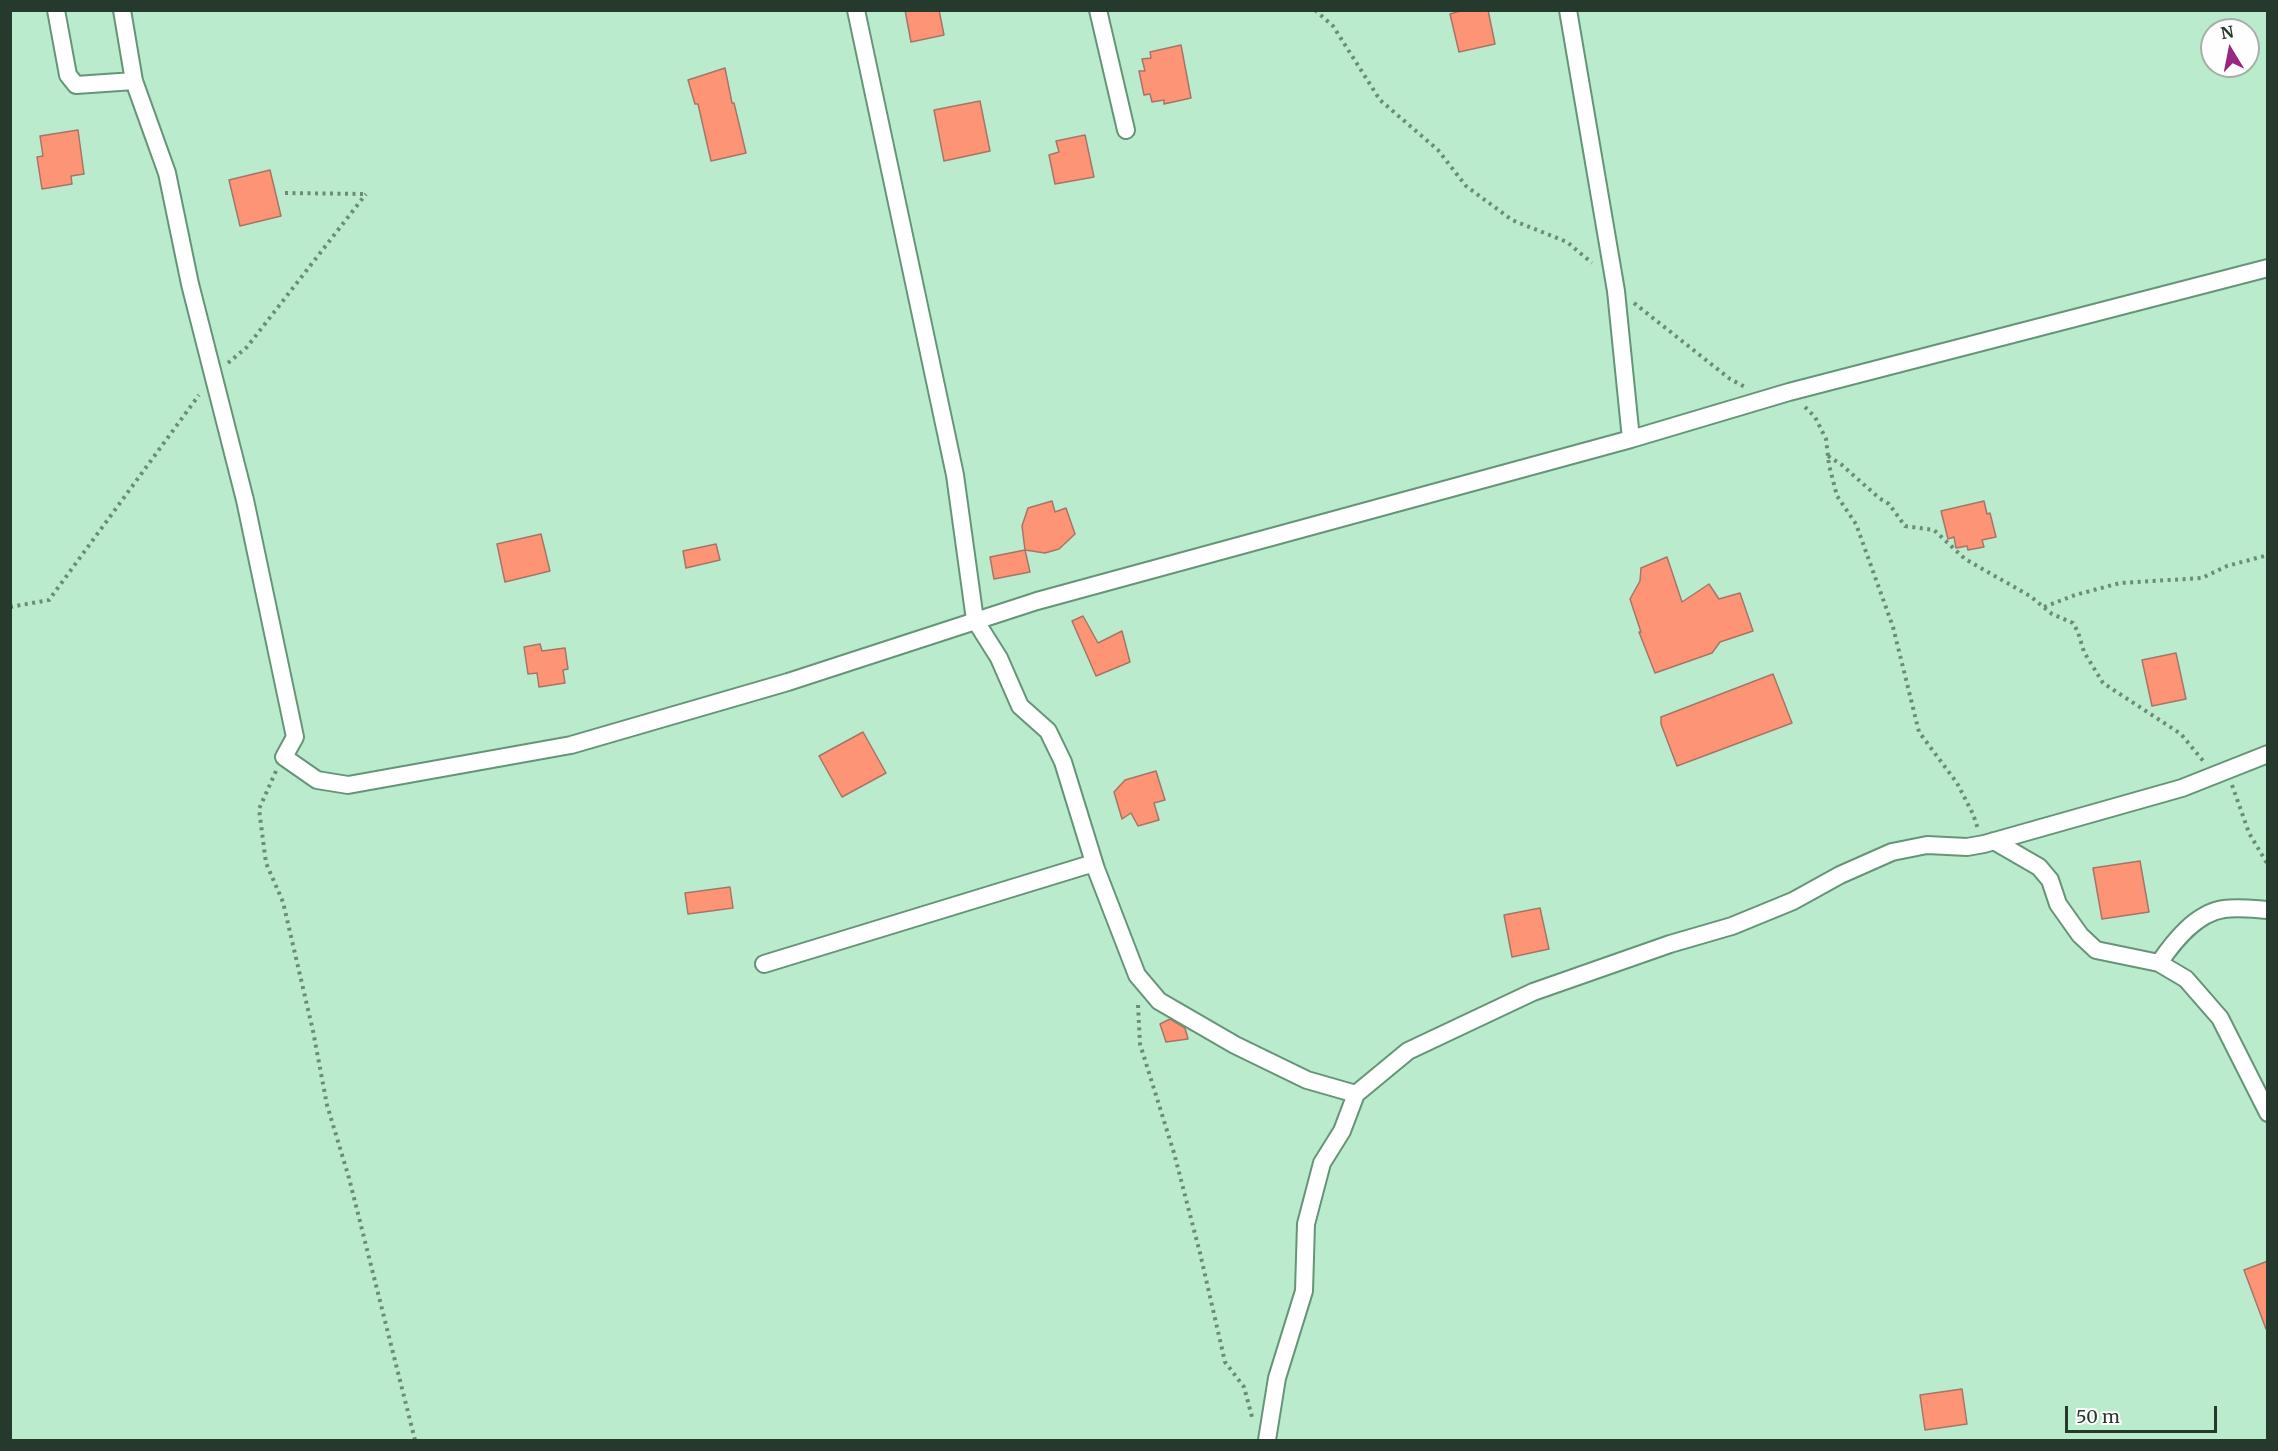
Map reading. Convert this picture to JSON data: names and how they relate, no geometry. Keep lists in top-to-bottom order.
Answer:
{
  "scale_bar": "50 m",
  "north": "top"
}
